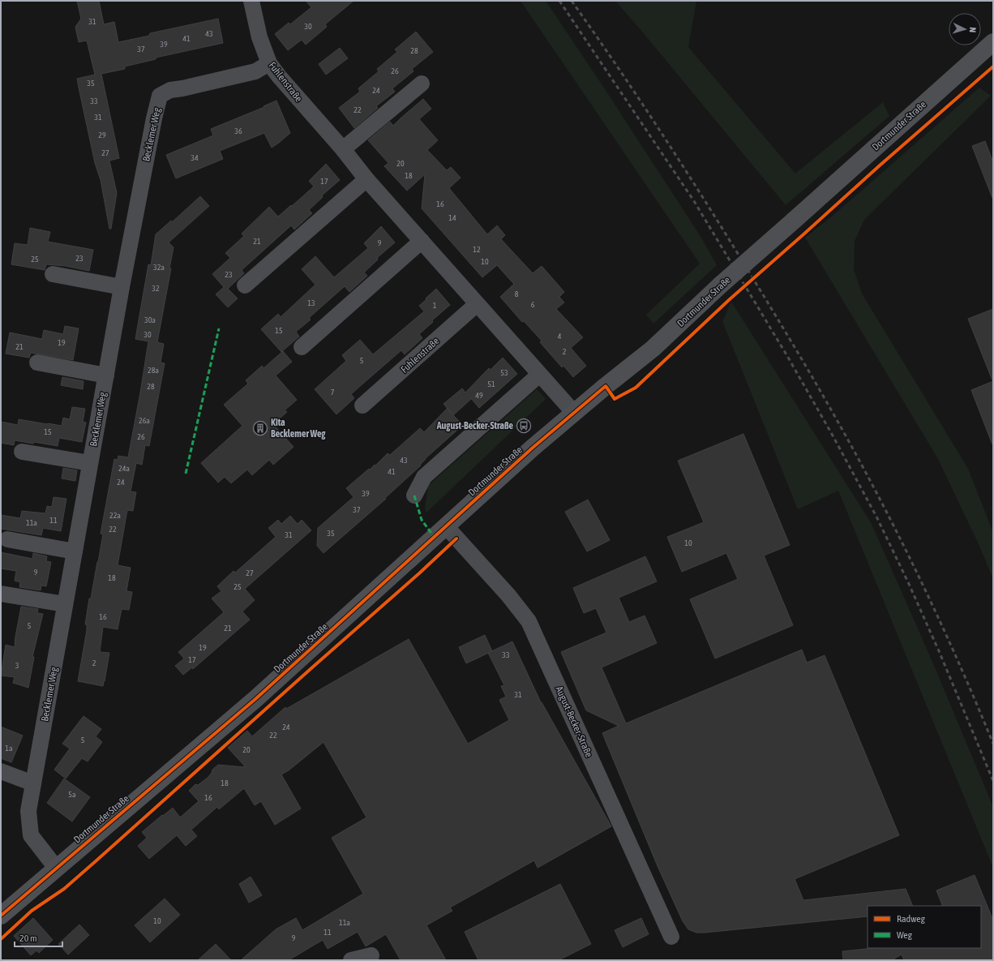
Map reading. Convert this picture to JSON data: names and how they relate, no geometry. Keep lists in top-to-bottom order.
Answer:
{
  "streets": {
    "main road": ["Dortmunder Straße"],
    "street": ["Fuhlenstraße", "Becklemer Weg", "August-Becker-Straße"]
  },
  "crossings": [
    ["Fuhlenstraße", "Dortmunder Straße"],
    ["Fuhlenstraße", "Becklemer Weg"],
    ["Dortmunder Straße", "Becklemer Weg"],
    ["Dortmunder Straße", "August-Becker-Straße"]
  ],
  "places": {
    "bus stop": ["August-Becker-Straße"],
    "building": ["Kita Becklemer Weg"]
  },
  "house_numbers": [
    "31",
    "30",
    "43",
    "41",
    "39",
    "37",
    "28",
    "26",
    "35",
    "24",
    "33",
    "22",
    "31",
    "36",
    "29",
    "27",
    "34",
    "20",
    "18",
    "17",
    "16",
    "14",
    "21",
    "9",
    "12",
    "23",
    "25",
    "10",
    "32a",
    "23",
    "32",
    "8",
    "13",
    "6",
    "1",
    "30a",
    "15",
    "30",
    "4",
    "19",
    "21",
    "2",
    "5",
    "28a",
    "53",
    "51",
    "28",
    "7",
    "49",
    "26a",
    "15",
    "26",
    "43",
    "24a",
    "41",
    "24",
    "39",
    "37",
    "22a",
    "11",
    "11a",
    "22",
    "35",
    "31",
    "10",
    "9",
    "27",
    "18",
    "25",
    "16",
    "5",
    "21",
    "19",
    "33",
    "17",
    "2",
    "3",
    "31",
    "24",
    "22",
    "5",
    "1a",
    "20",
    "18",
    "5a",
    "16",
    "10",
    "11a",
    "11",
    "9"
  ],
  "legend": ["Radweg", "Weg"],
  "scale_bar": "20 m",
  "north": "right"
}
